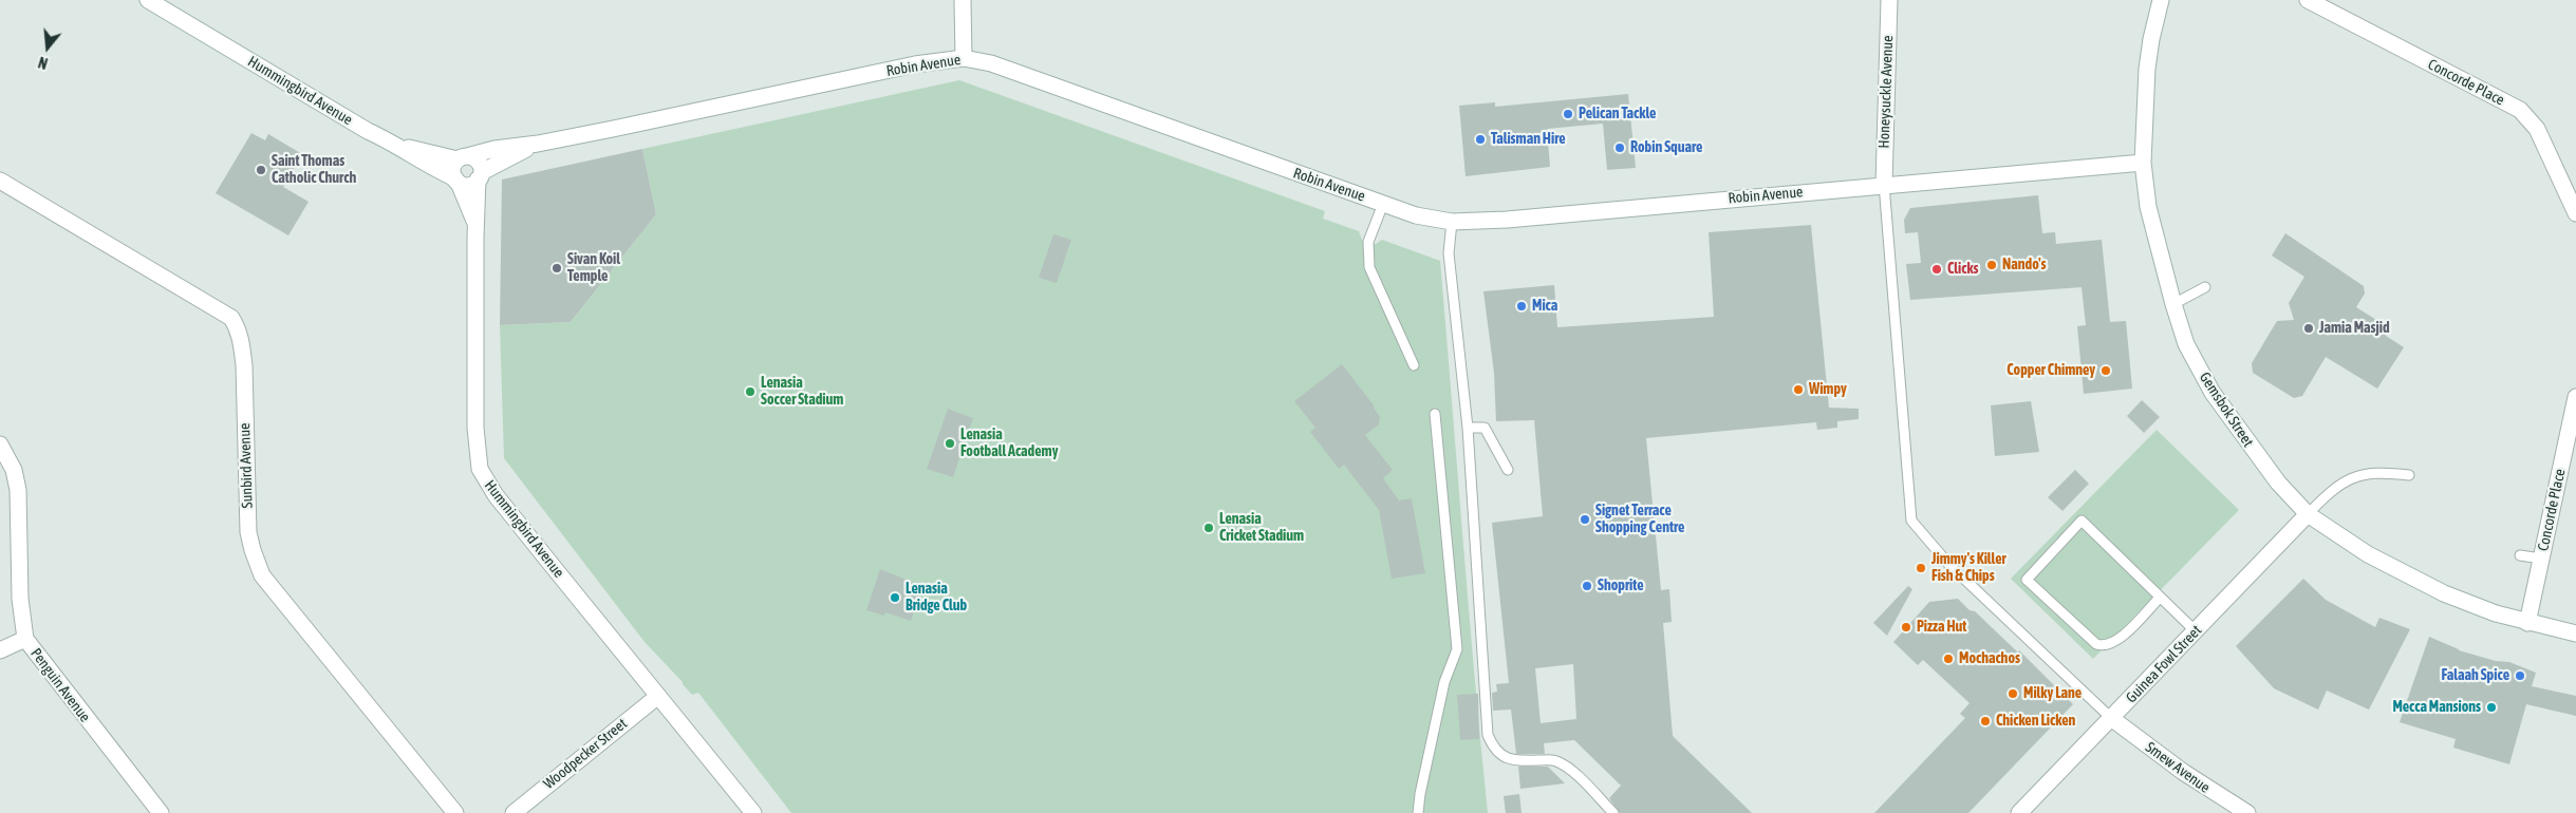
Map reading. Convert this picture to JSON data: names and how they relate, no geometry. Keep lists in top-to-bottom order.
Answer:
{
  "streets": {
    "street": [
      "Robin Avenue",
      "Concorde Place",
      "Hummingbird Avenue",
      "Honeysuckle Avenue",
      "Gemsbok Street",
      "Sunbird Avenue",
      "Guinea Fowl Street",
      "Penguin Avenue",
      "Woodpecker Street",
      "Smew Avenue"
    ]
  },
  "crossings": [
    ["Robin Avenue", "Hummingbird Avenue"],
    ["Robin Avenue", "Honeysuckle Avenue"],
    ["Robin Avenue", "Gemsbok Street"],
    ["Concorde Place", "Gemsbok Street"],
    ["Hummingbird Avenue", "Woodpecker Street"],
    ["Gemsbok Street", "Guinea Fowl Street"],
    ["Guinea Fowl Street", "Smew Avenue"]
  ],
  "places": [
    "Pelican Tackle",
    "Talisman Hire",
    "Robin Square",
    "Saint Thomas Catholic Church",
    "Nando's",
    "Sivan Koil Temple",
    "Clicks",
    "Mica",
    "Jamia Masjid",
    "Copper Chimney",
    "Wimpy",
    "Lenasia Soccer Stadium",
    "Lenasia Football Academy",
    "Signet Terrace Shopping Centre",
    "Lenasia Cricket Stadium",
    "Jimmy's Killer Fish & Chips",
    "Shoprite",
    "Lenasia Bridge Club",
    "Pizza Hut",
    "Mochachos",
    "Falaah Spice",
    "Milky Lane",
    "Mecca Mansions",
    "Chicken Licken"
  ],
  "north": "bottom"
}
